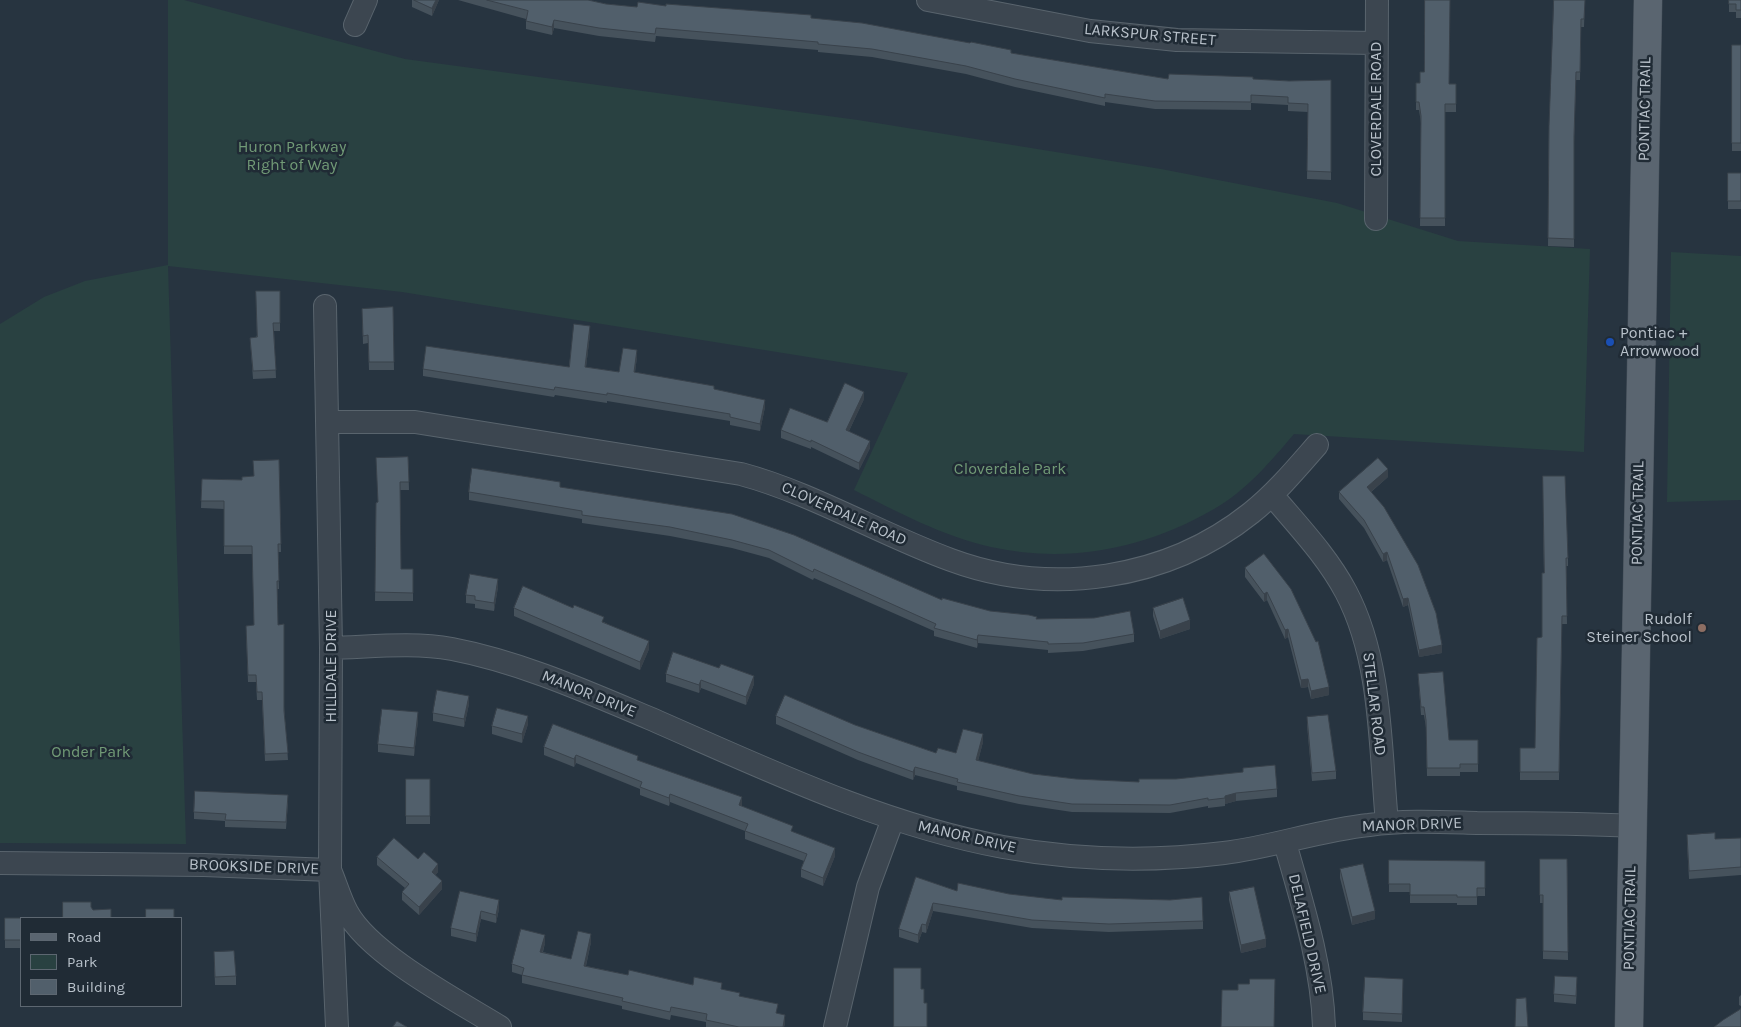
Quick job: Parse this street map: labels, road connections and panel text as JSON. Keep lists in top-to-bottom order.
{
  "streets": {
    "main road": ["PONTIAC TRAIL"],
    "street": [
      "LARKSPUR STREET",
      "CLOVERDALE ROAD",
      "HILLDALE DRIVE",
      "MANOR DRIVE",
      "STELLAR ROAD",
      "BROOKSIDE DRIVE",
      "DELAFIELD DRIVE"
    ]
  },
  "crossings": [
    ["LARKSPUR STREET", "CLOVERDALE ROAD"],
    ["CLOVERDALE ROAD", "HILLDALE DRIVE"],
    ["CLOVERDALE ROAD", "STELLAR ROAD"],
    ["PONTIAC TRAIL", "MANOR DRIVE"],
    ["HILLDALE DRIVE", "MANOR DRIVE"],
    ["HILLDALE DRIVE", "BROOKSIDE DRIVE"],
    ["MANOR DRIVE", "STELLAR ROAD"],
    ["MANOR DRIVE", "DELAFIELD DRIVE"]
  ],
  "parks": ["Huron Parkway Right of Way", "Cloverdale Park", "Onder Park"],
  "places": ["Pontiac + Arrowwood", "Rudolf Steiner School"],
  "legend": ["Road", "Park", "Building"]
}
